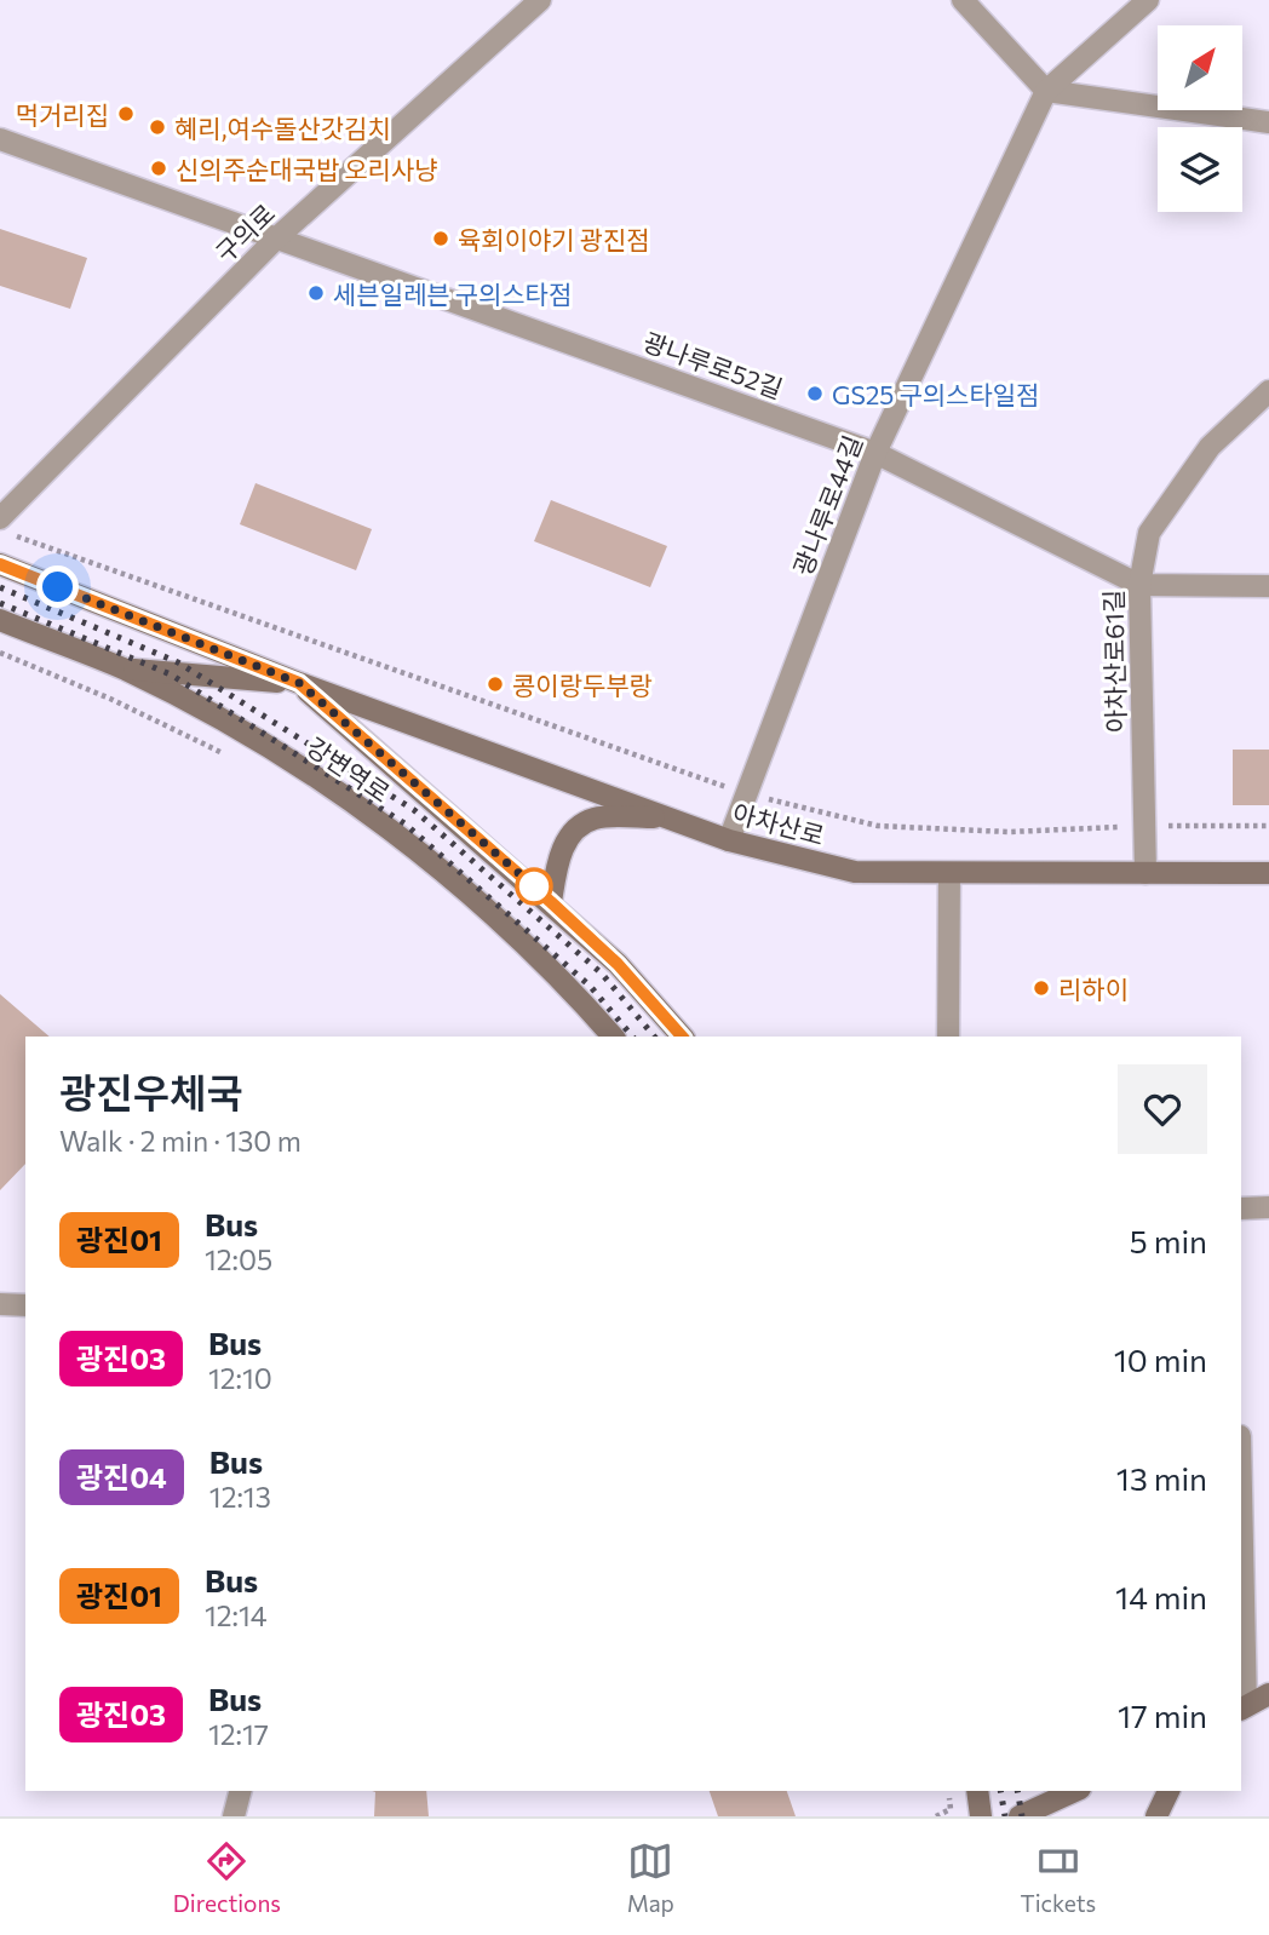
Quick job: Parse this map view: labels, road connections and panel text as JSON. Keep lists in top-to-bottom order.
{
  "streets": {
    "main road": ["강변역로", "아차산로"],
    "street": [
      "구의로",
      "광나루로52길",
      "광나루로44길",
      "아차산로61길"
    ]
  },
  "crossings": [
    ["구의로", "광나루로52길"],
    ["광나루로52길", "광나루로44길"],
    ["광나루로52길", "아차산로61길"],
    ["광나루로44길", "아차산로"],
    ["아차산로61길", "아차산로"],
    ["강변역로", "아차산로"]
  ],
  "places": [
    "먹거리집",
    "혜리,여수돌산갓김치",
    "신의주순대국밥 오리사냥",
    "육회이야기 광진점",
    "세븐일레븐 구의스타점",
    "GS25 구의스타일점",
    "콩이랑두부랑",
    "리하이"
  ],
  "lines": ["bus line 광진01"],
  "north": "top right",
  "page": {
    "heading": ["광진우체국", "Walk · 2 min · 130 m"],
    "list": [
      {
        "mark": "광진01",
        "name": "Bus",
        "note": "12:05",
        "value": "5 min"
      },
      {
        "mark": "광진03",
        "name": "Bus",
        "note": "12:10",
        "value": "10 min"
      },
      {
        "mark": "광진04",
        "name": "Bus",
        "note": "12:13",
        "value": "13 min"
      },
      {
        "mark": "광진01",
        "name": "Bus",
        "note": "12:14",
        "value": "14 min"
      },
      {
        "mark": "광진03",
        "name": "Bus",
        "note": "12:17",
        "value": "17 min"
      }
    ],
    "tabs": ["Directions", "Map", "Tickets"]
  }
}
